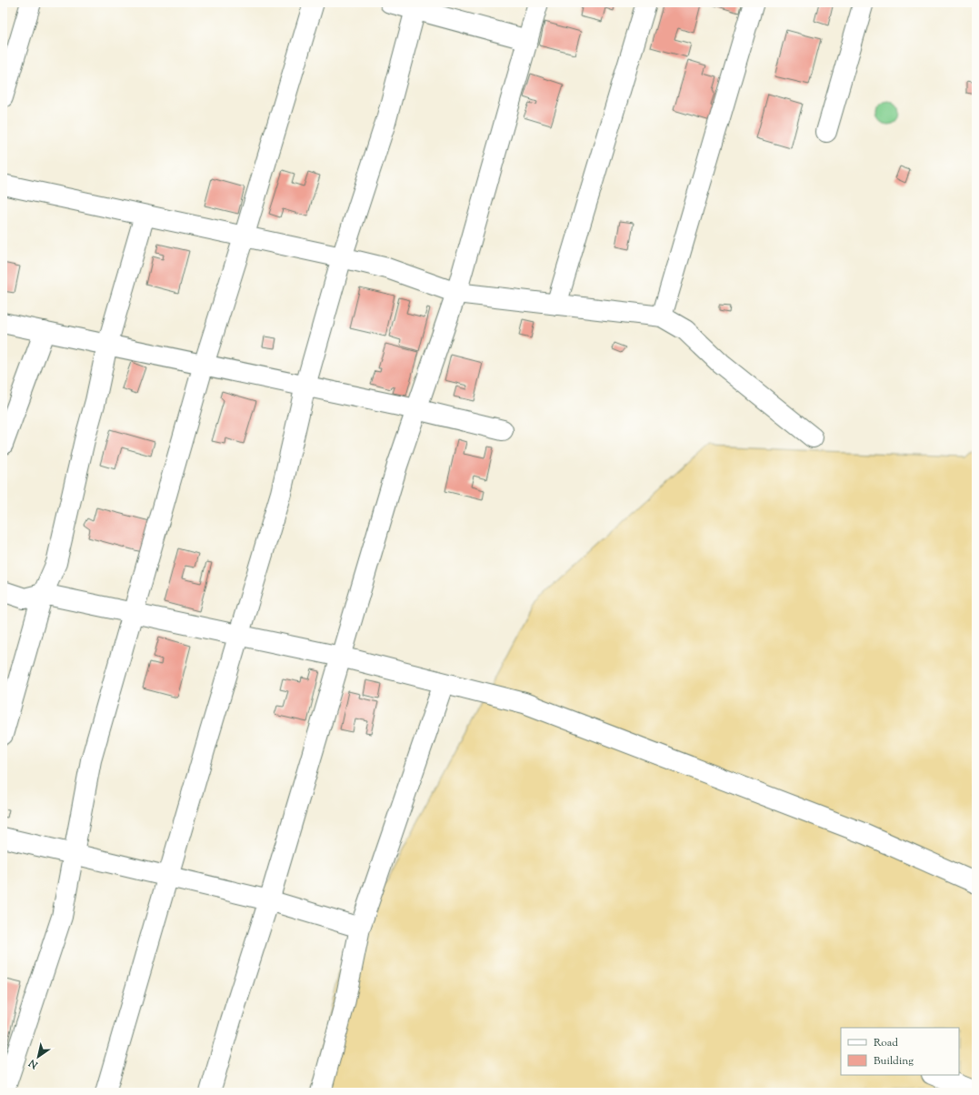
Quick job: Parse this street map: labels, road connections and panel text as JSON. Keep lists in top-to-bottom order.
{
  "legend": ["Road", "Building"],
  "north": "bottom left"
}
